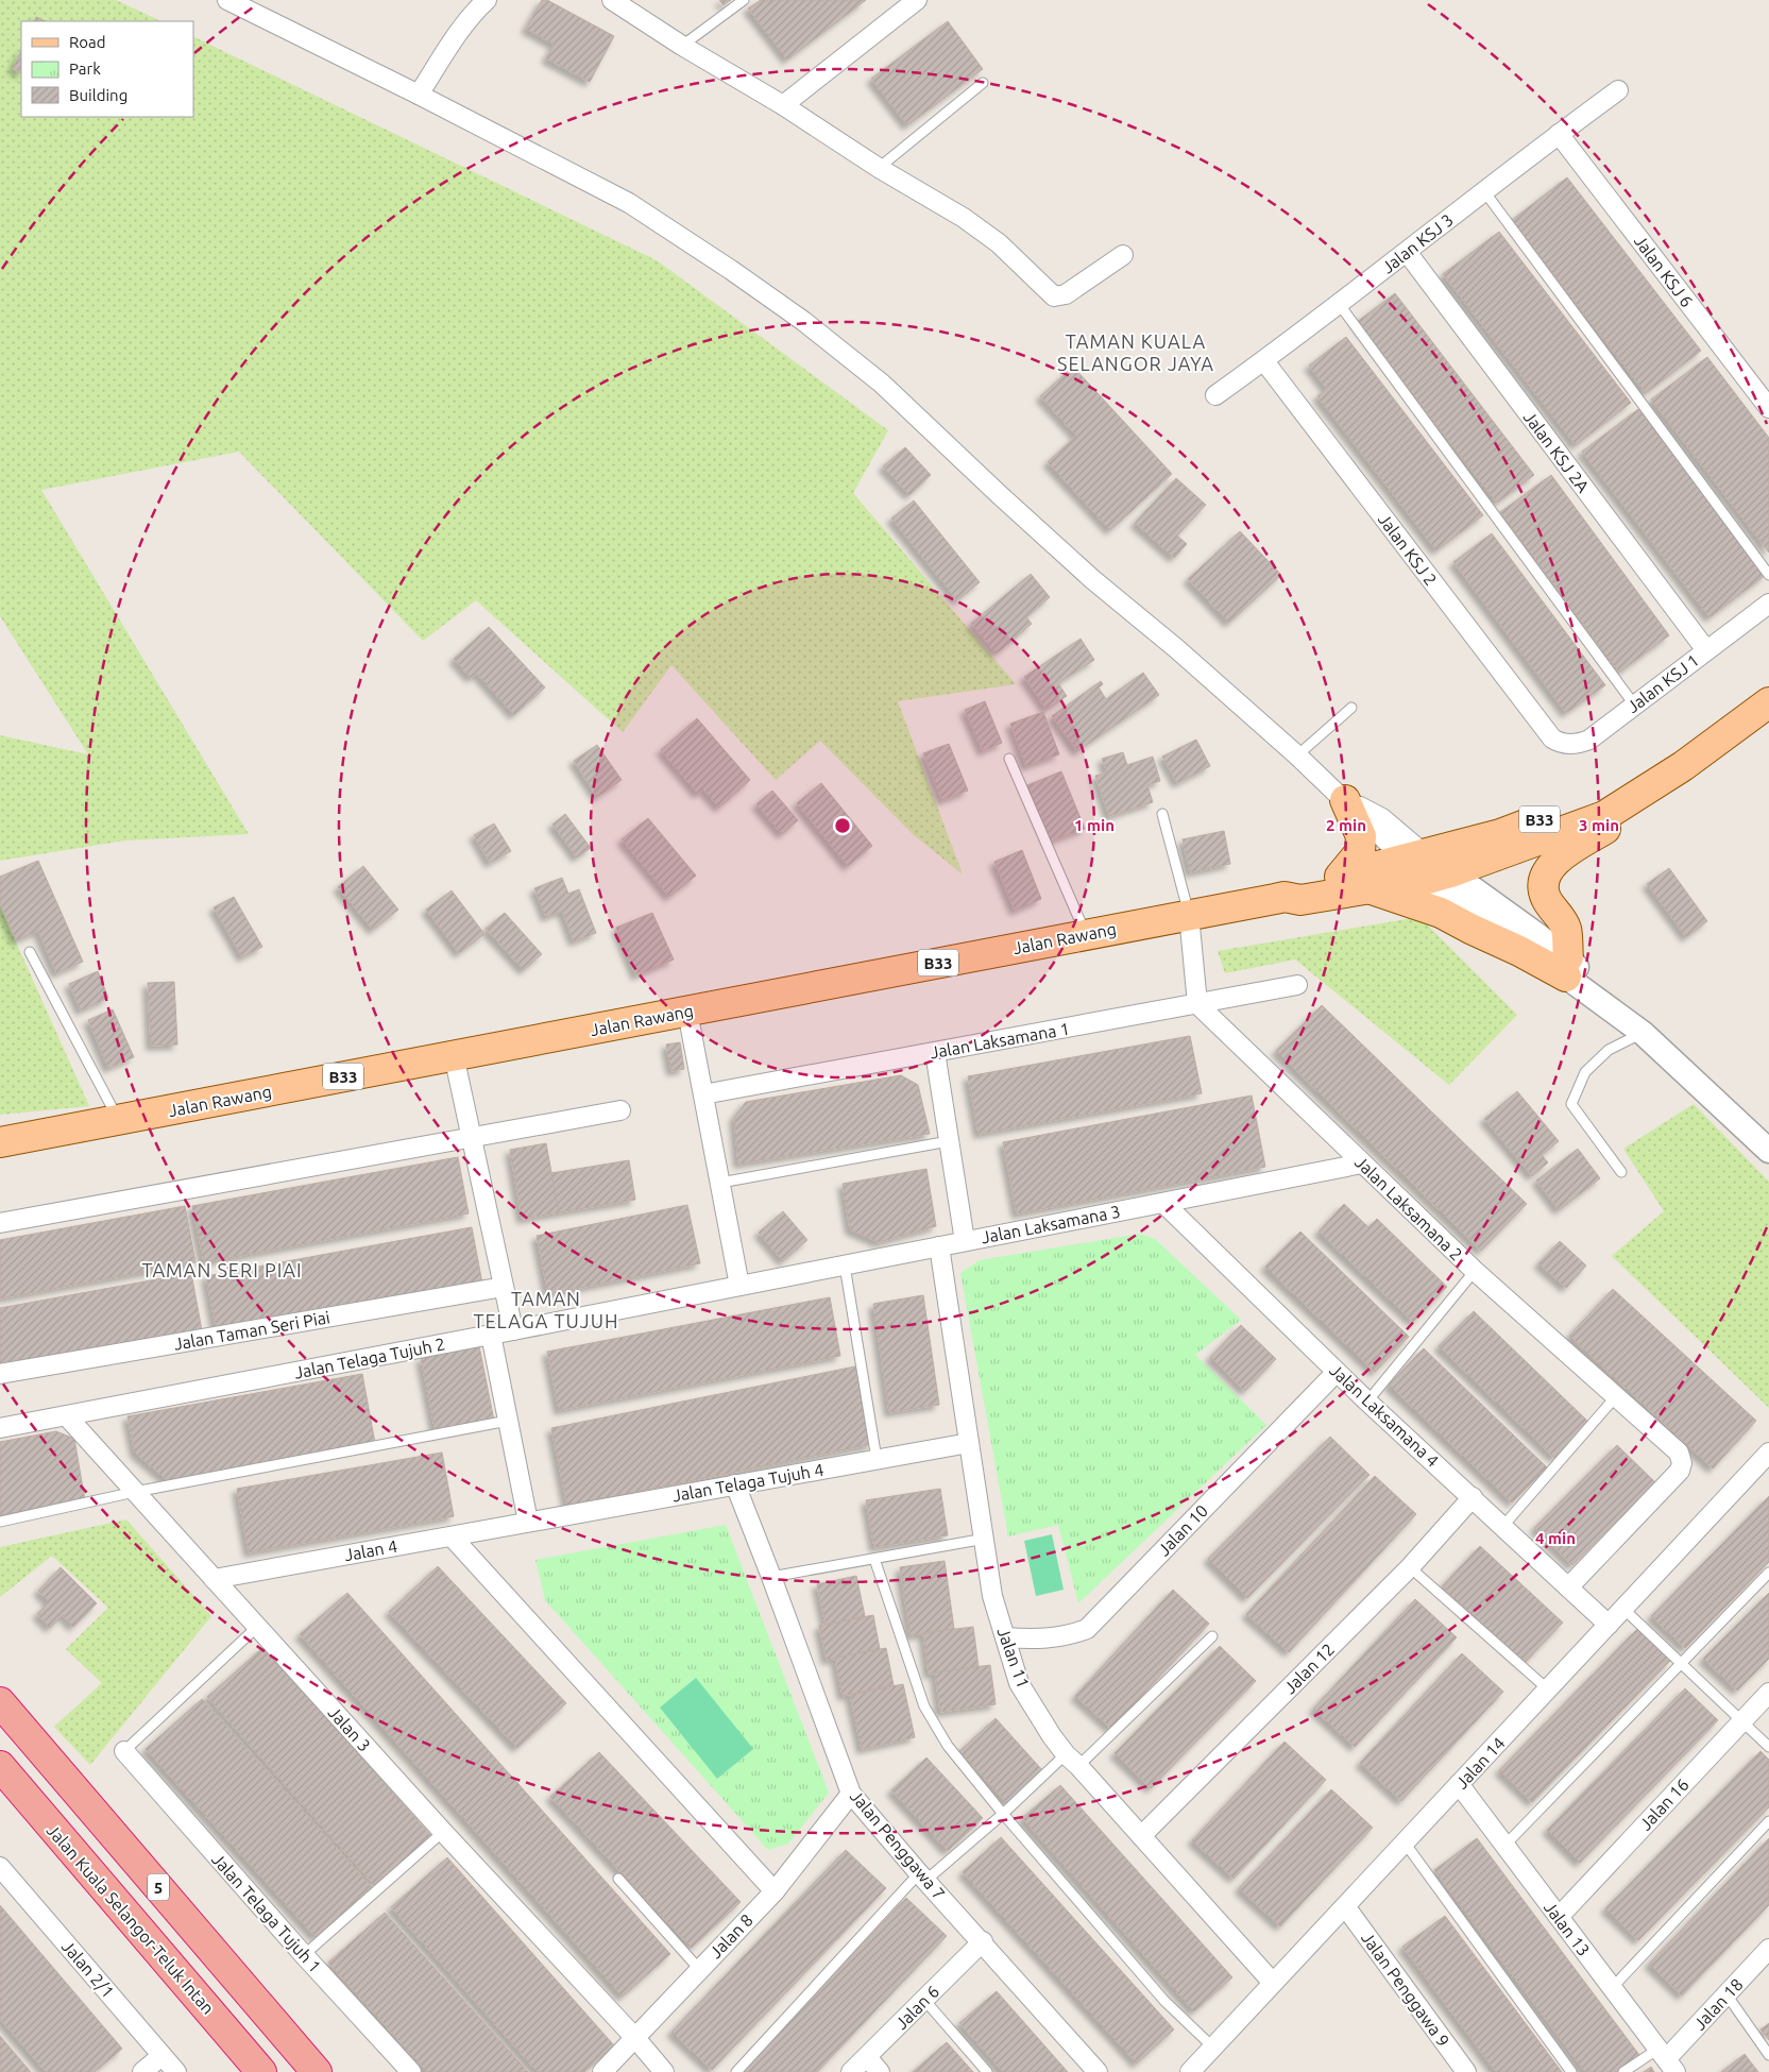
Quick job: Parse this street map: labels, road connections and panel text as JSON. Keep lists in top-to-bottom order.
{
  "streets": {
    "highway": ["5", "Jalan Kuala Selangor-Teluk Intan"],
    "main road": ["B33", "Jalan Rawang"],
    "street": [
      "Jalan KSJ 3",
      "Jalan KSJ 6",
      "Jalan KSJ 2A",
      "Jalan KSJ 2",
      "Jalan KSJ 1",
      "Jalan Laksamana 1",
      "Jalan Laksamana 2",
      "Jalan Laksamana 3",
      "Jalan Taman Seri Piai",
      "Jalan Telaga Tujuh 2",
      "Jalan Laksamana 4",
      "Jalan Telaga Tujuh 4",
      "Jalan 10",
      "Jalan 4",
      "Jalan 11",
      "Jalan 12",
      "Jalan 3",
      "Jalan 14",
      "Jalan 16",
      "Jalan Penggawa 7",
      "Jalan Telaga Tujuh 1",
      "Jalan 13",
      "Jalan 8",
      "Jalan 2/1",
      "Jalan Penggawa 9",
      "Jalan 18",
      "Jalan 6"
    ]
  },
  "crossings": [
    ["Jalan KSJ 3", "Jalan KSJ 6"],
    ["Jalan KSJ 3", "Jalan KSJ 2A"],
    ["Jalan KSJ 3", "Jalan KSJ 2"],
    ["Jalan KSJ 2A", "Jalan KSJ 1"],
    ["Jalan KSJ 2", "Jalan KSJ 1"],
    ["Jalan Laksamana 1", "Jalan Laksamana 2"],
    ["Jalan Laksamana 2", "Jalan Laksamana 3"],
    ["Jalan Laksamana 2", "Jalan Laksamana 4"],
    ["Jalan Laksamana 3", "Jalan Telaga Tujuh 2"],
    ["Jalan Laksamana 3", "Jalan Laksamana 4"],
    ["Jalan Laksamana 3", "Jalan 11"],
    ["Jalan Telaga Tujuh 2", "Jalan 3"],
    ["Jalan Laksamana 4", "Jalan 10"],
    ["Jalan Laksamana 4", "Jalan 12"],
    ["Jalan Laksamana 4", "Jalan 14"],
    ["Jalan Telaga Tujuh 4", "Jalan 4"],
    ["Jalan Telaga Tujuh 4", "Jalan 11"],
    ["Jalan Telaga Tujuh 4", "Jalan Penggawa 7"],
    ["Jalan 10", "Jalan 11"],
    ["Jalan 4", "Jalan 3"],
    ["Jalan 11", "Jalan 12"],
    ["Jalan 11", "Jalan 14"],
    ["Jalan 3", "Jalan 8"],
    ["Jalan 14", "Jalan 13"],
    ["Jalan 14", "Jalan Penggawa 9"],
    ["Jalan 16", "Jalan 13"],
    ["Jalan Penggawa 7", "Jalan 8"],
    ["Jalan Penggawa 7", "Jalan 6"],
    ["Jalan 13", "Jalan 18"]
  ],
  "districts": ["TAMAN KUALA SELANGOR JAYA", "TAMAN SERI PIAI", "TAMAN TELAGA TUJUH"],
  "legend": ["Road", "Park", "Building"],
  "rings": [
    "1 min",
    "2 min",
    "3 min",
    "4 min"
  ]
}
